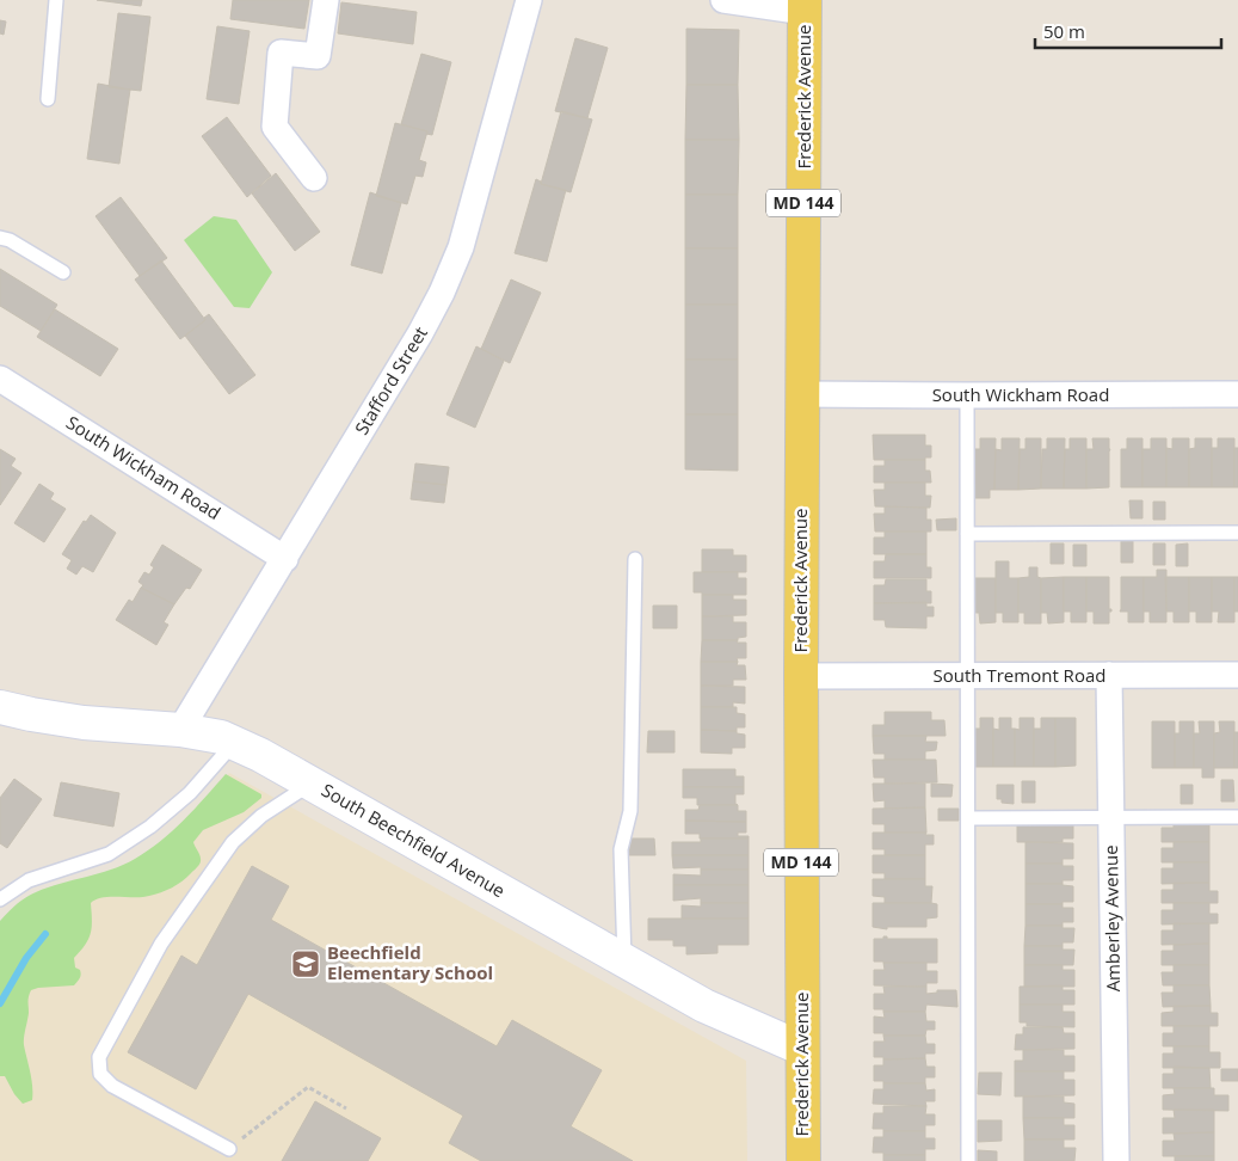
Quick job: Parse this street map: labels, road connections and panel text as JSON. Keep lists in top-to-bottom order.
{
  "streets": {
    "main road": ["Frederick Avenue", "MD 144"],
    "street": [
      "Stafford Street",
      "South Wickham Road",
      "South Tremont Road",
      "South Beechfield Avenue",
      "Amberley Avenue"
    ]
  },
  "crossings": [
    ["Frederick Avenue", "South Wickham Road"],
    ["Frederick Avenue", "South Tremont Road"],
    ["Frederick Avenue", "South Beechfield Avenue"],
    ["Stafford Street", "South Wickham Road"],
    ["Stafford Street", "South Beechfield Avenue"],
    ["South Tremont Road", "Amberley Avenue"]
  ],
  "places": {
    "school or university": ["Beechfield Elementary School"]
  },
  "scale_bar": "50 m"
}
